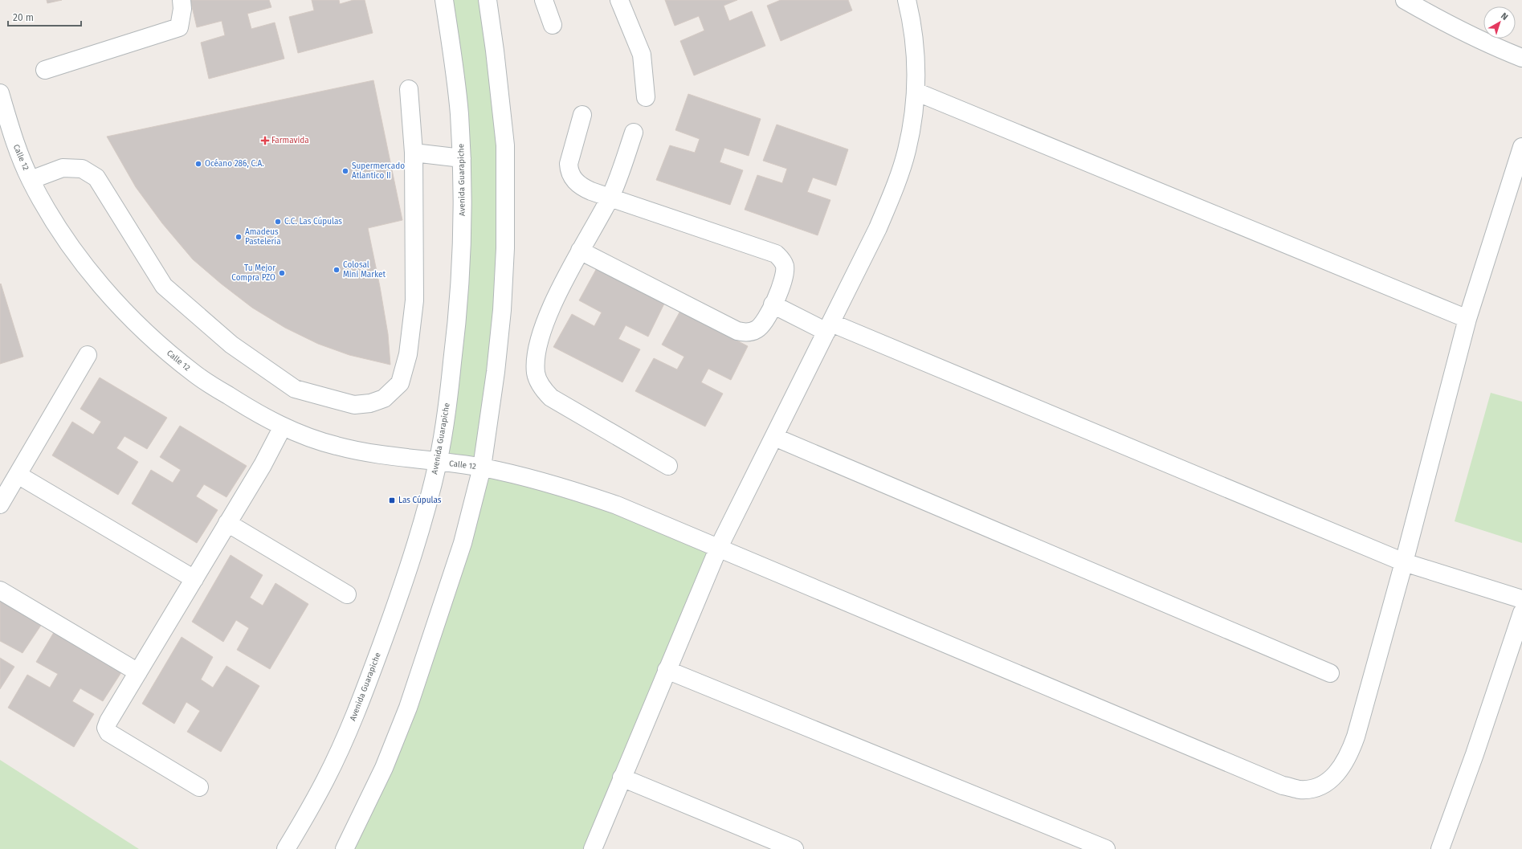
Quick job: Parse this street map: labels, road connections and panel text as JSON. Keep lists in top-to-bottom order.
{
  "streets": {
    "street": ["Calle 12", "Avenida Guarapiche"]
  },
  "crossings": [
    ["Calle 12", "Avenida Guarapiche"]
  ],
  "places": {
    "health": ["Farmavida"],
    "other": [
      "Océano 286, C.A.",
      "Supermercado Atlantico II",
      "C.C. Las Cúpulas",
      "Amadeus Pastelería",
      "Colosal Mini Market",
      "Tu Mejor Compra PZO"
    ],
    "transit": ["Las Cúpulas"]
  },
  "scale_bar": "20 m",
  "north": "top right"
}
